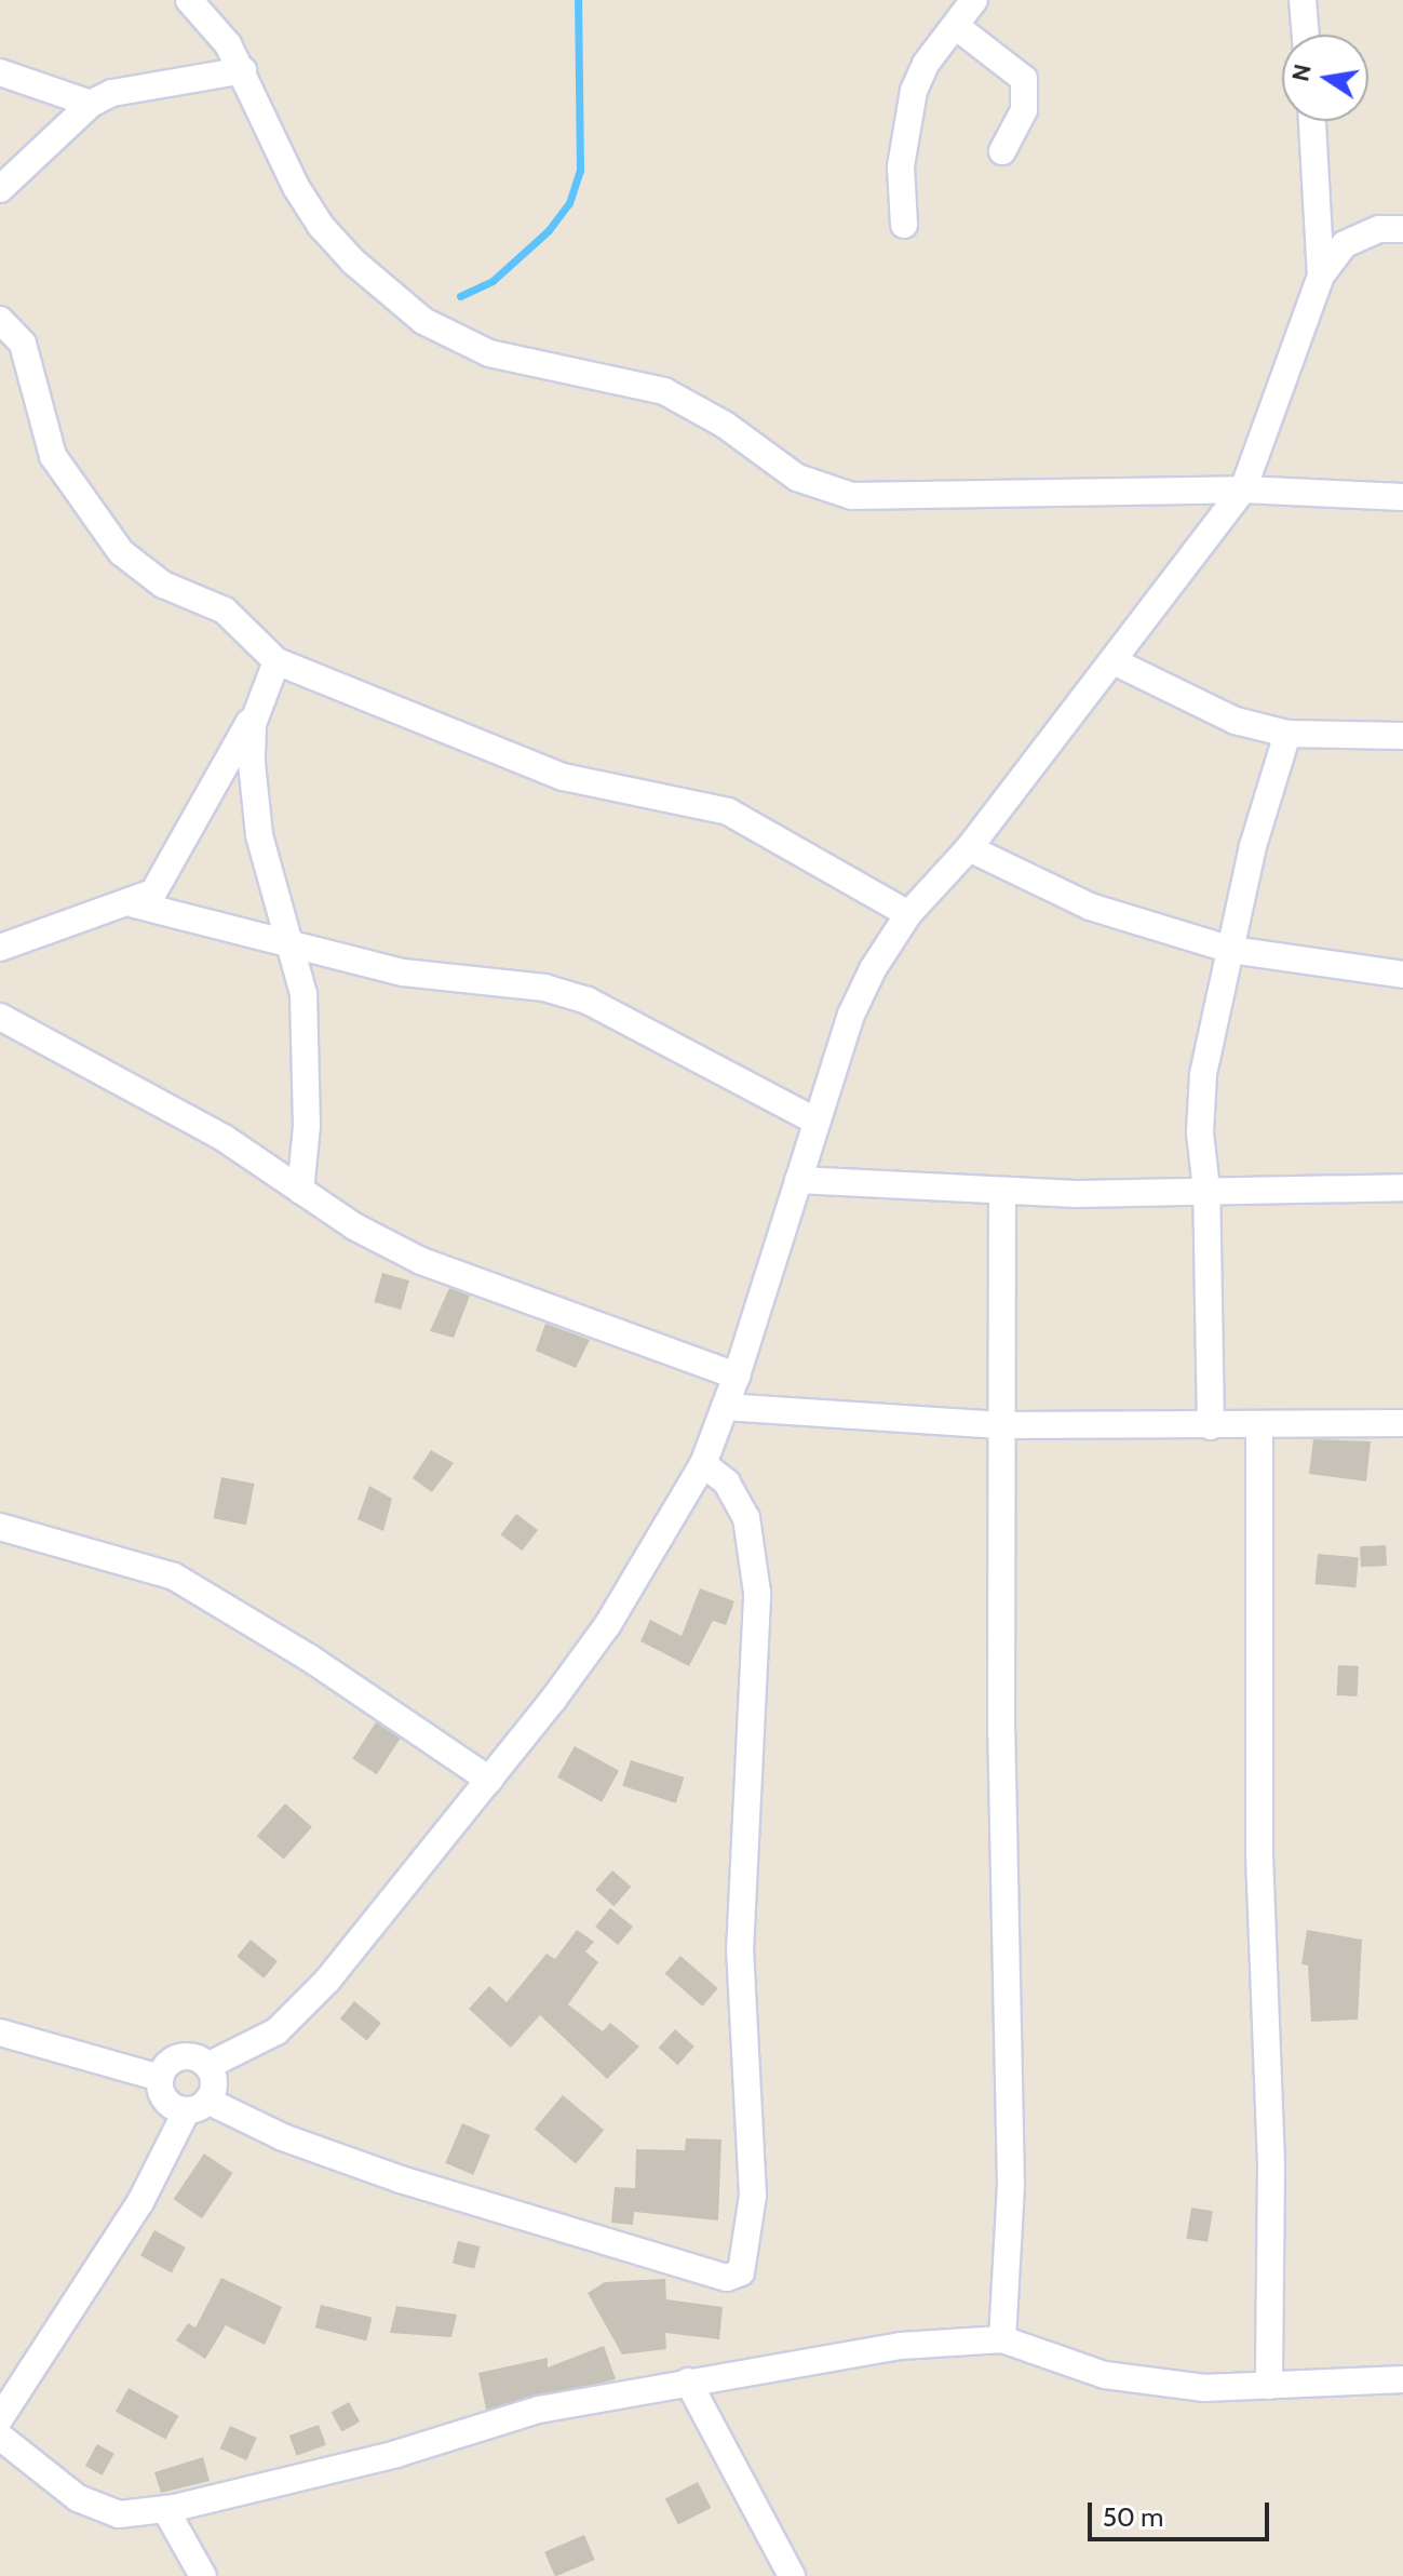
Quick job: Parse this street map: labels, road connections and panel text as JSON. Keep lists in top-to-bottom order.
{
  "scale_bar": "50 m",
  "north": "left"
}
